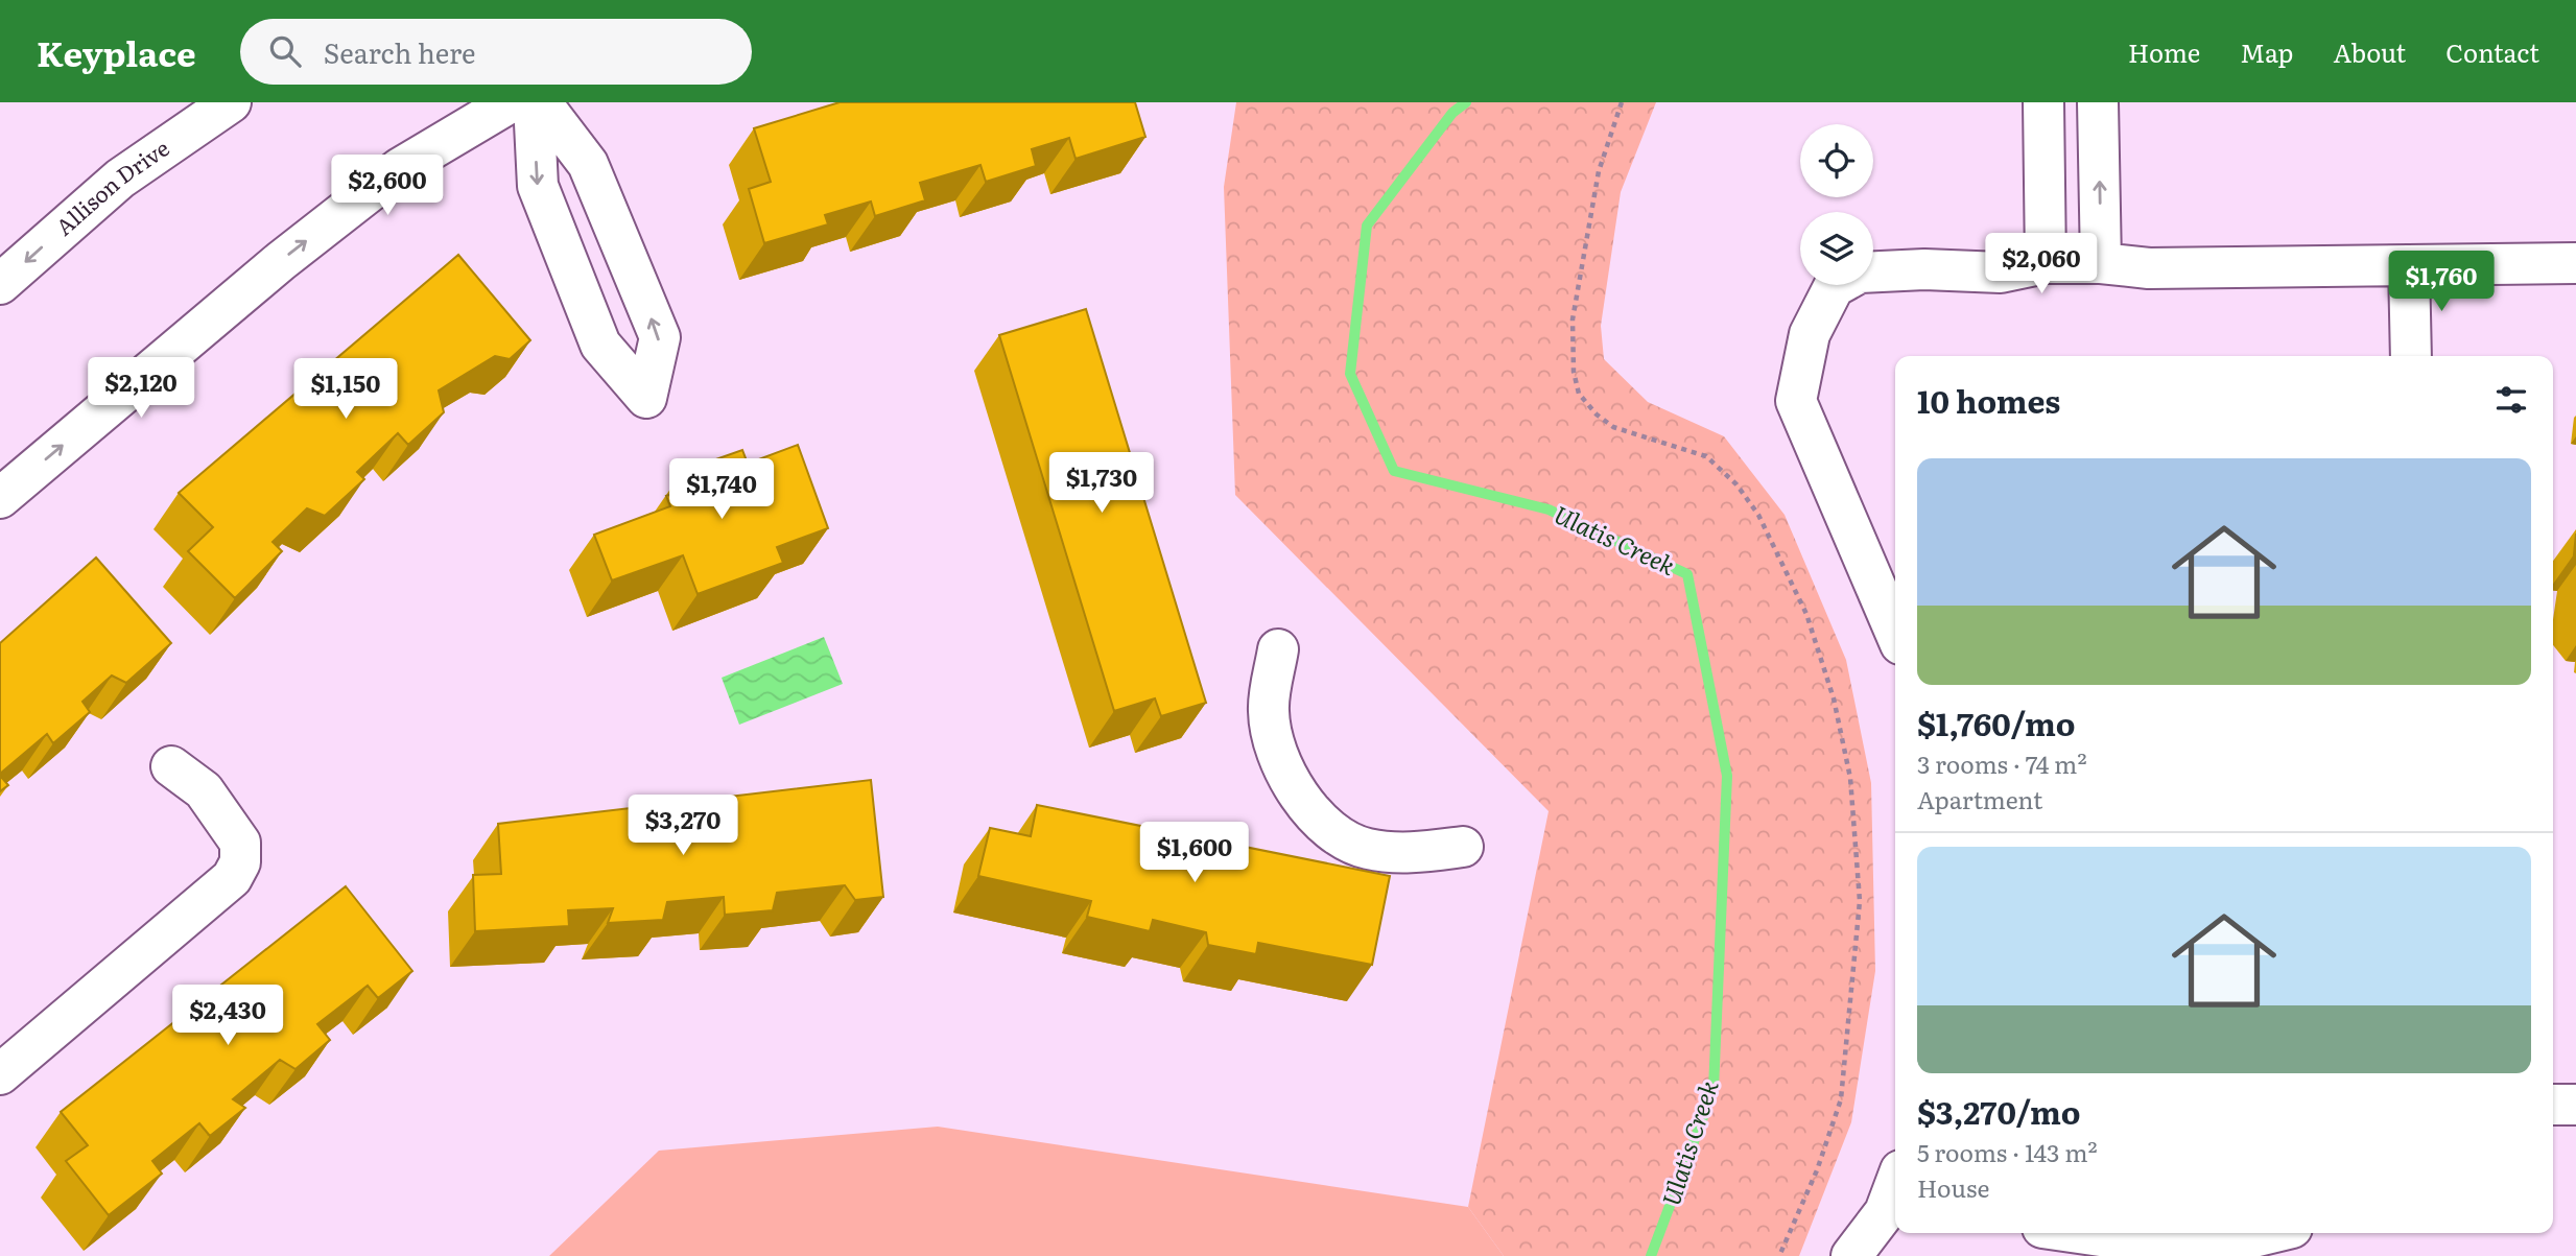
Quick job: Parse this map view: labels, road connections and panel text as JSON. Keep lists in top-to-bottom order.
{
  "streets": {
    "street": ["Allison Drive"]
  },
  "water": ["Ulatis Creek"],
  "page": {
    "header": "Keyplace",
    "search": "Search here",
    "nav": [
      "Home",
      "Map",
      "About",
      "Contact"
    ],
    "price": [
      "$2,600",
      "$2,060",
      "$1,760",
      "$2,120",
      "$1,150",
      "$1,730",
      "$1,740",
      "$3,270",
      "$1,600",
      "$2,430"
    ],
    "heading": "10 homes",
    "list": [
      {
        "name": "$1,760/mo",
        "note": "3 rooms · 74 m² · Apartment"
      },
      {
        "name": "$3,270/mo",
        "note": "5 rooms · 143 m² · House"
      }
    ]
  }
}
